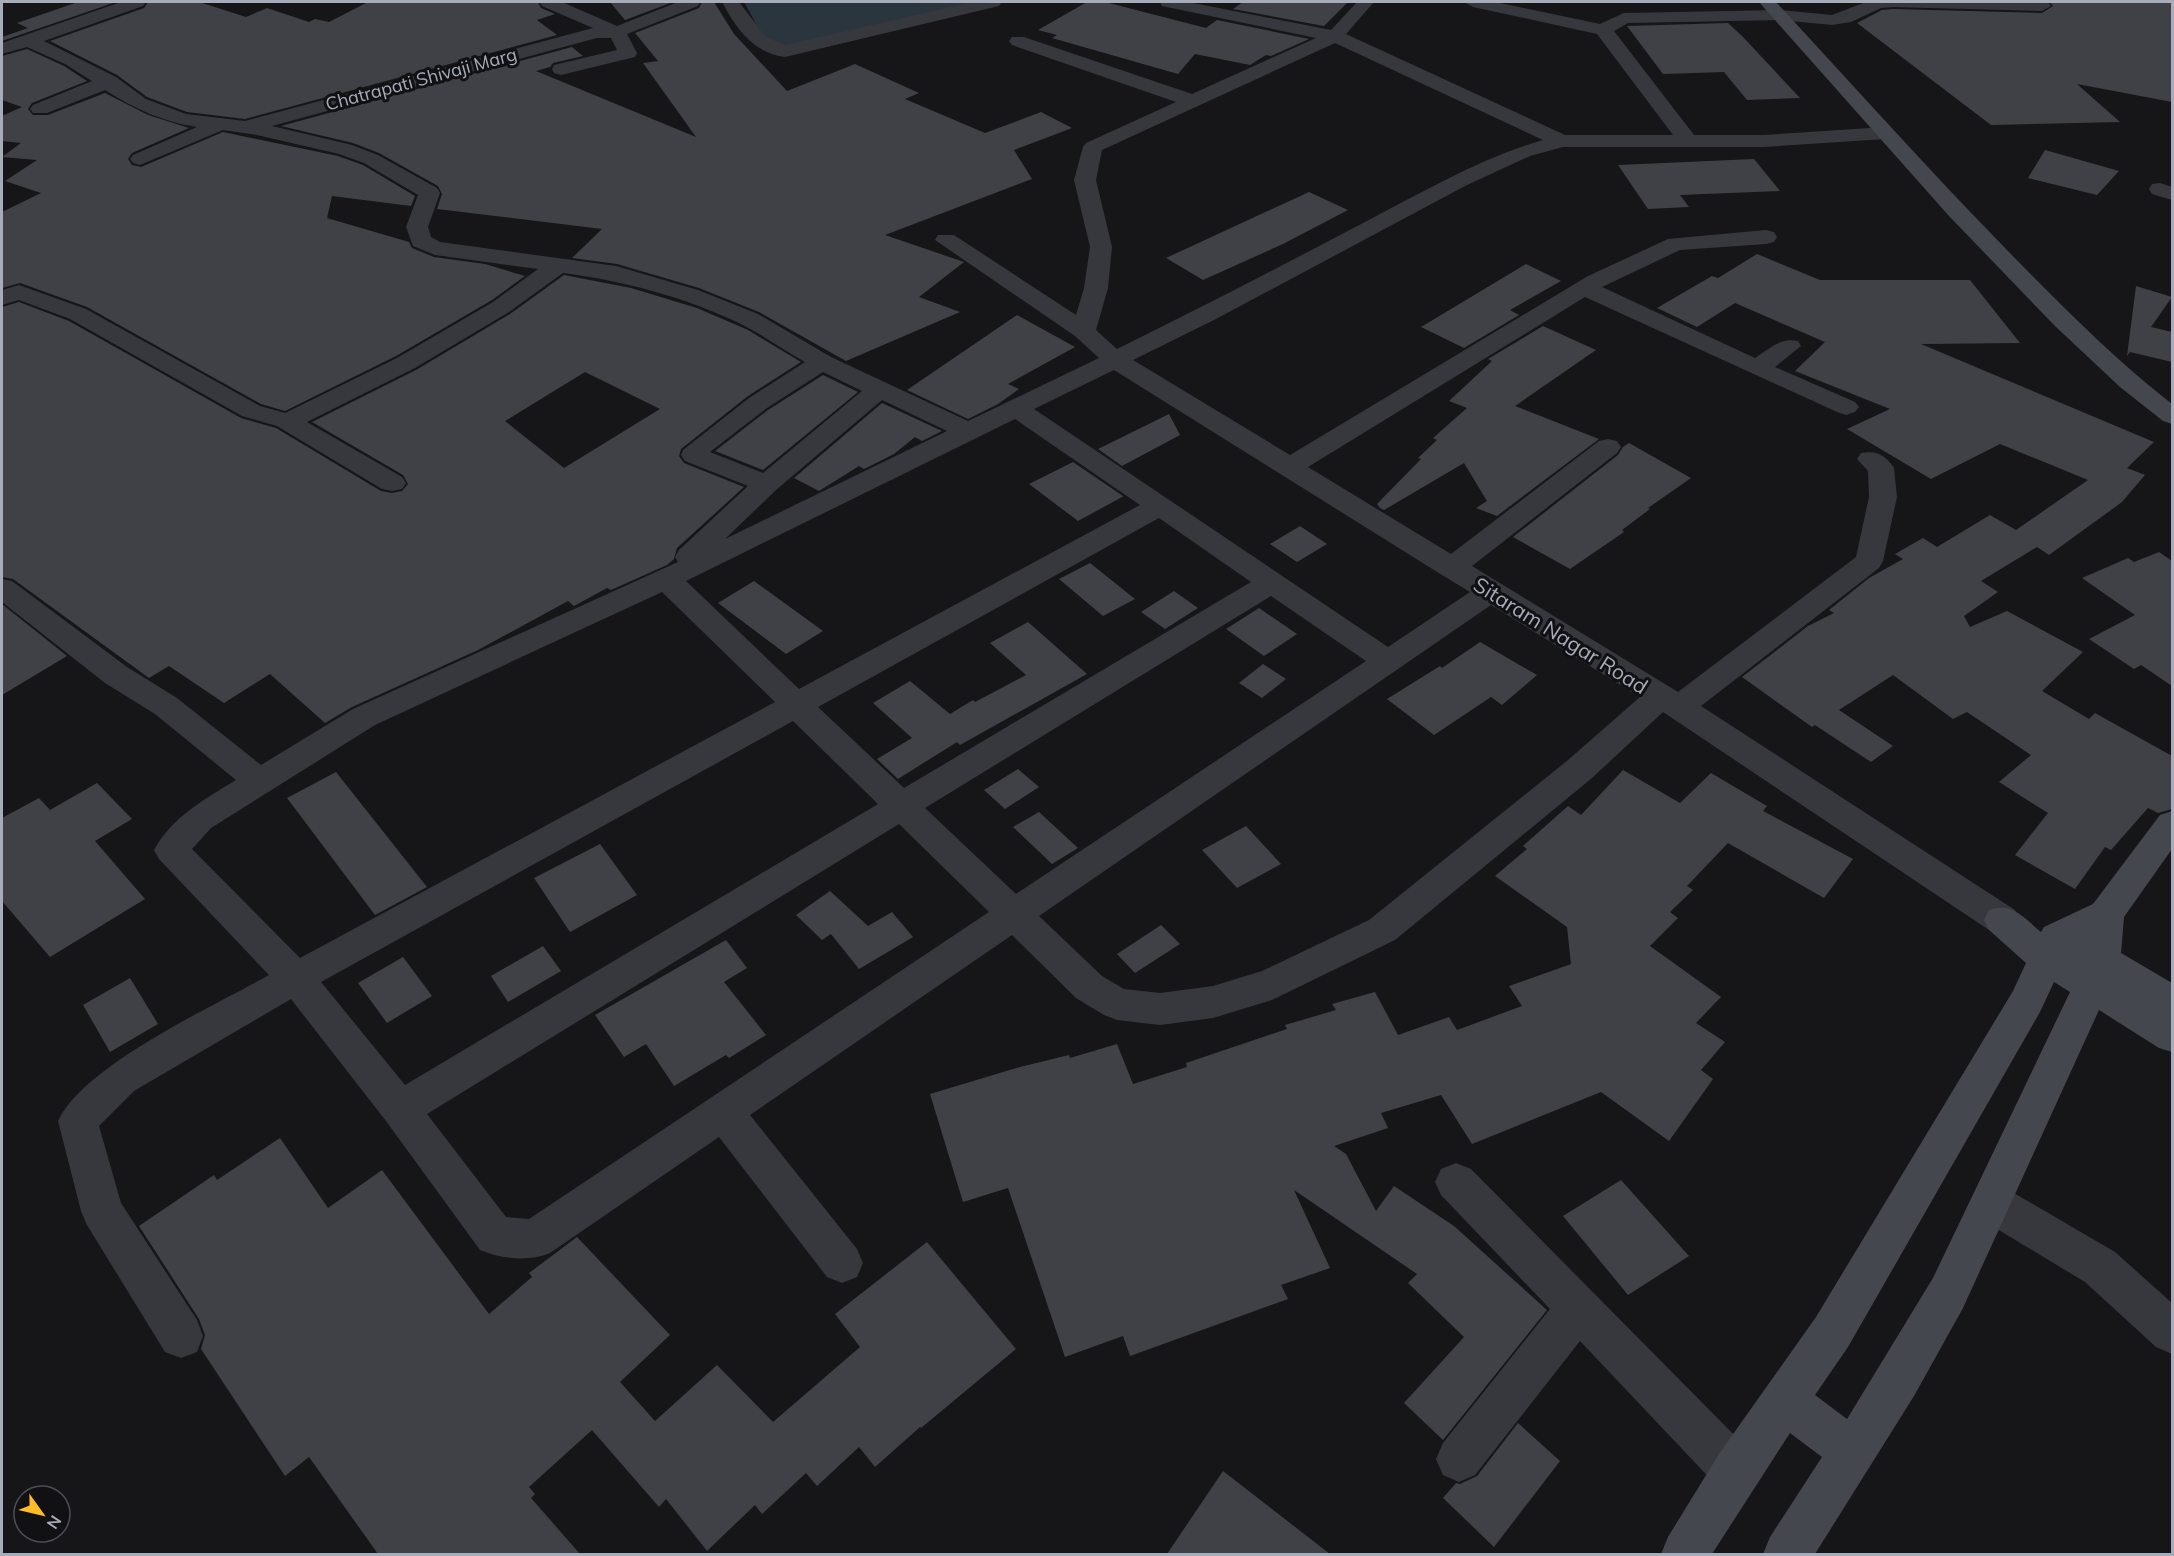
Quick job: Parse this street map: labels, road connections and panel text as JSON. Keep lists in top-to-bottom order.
{
  "streets": {
    "street": ["Chatrapati Shivaji Marg", "Sitaram Nagar Road"]
  },
  "north": "bottom right"
}
